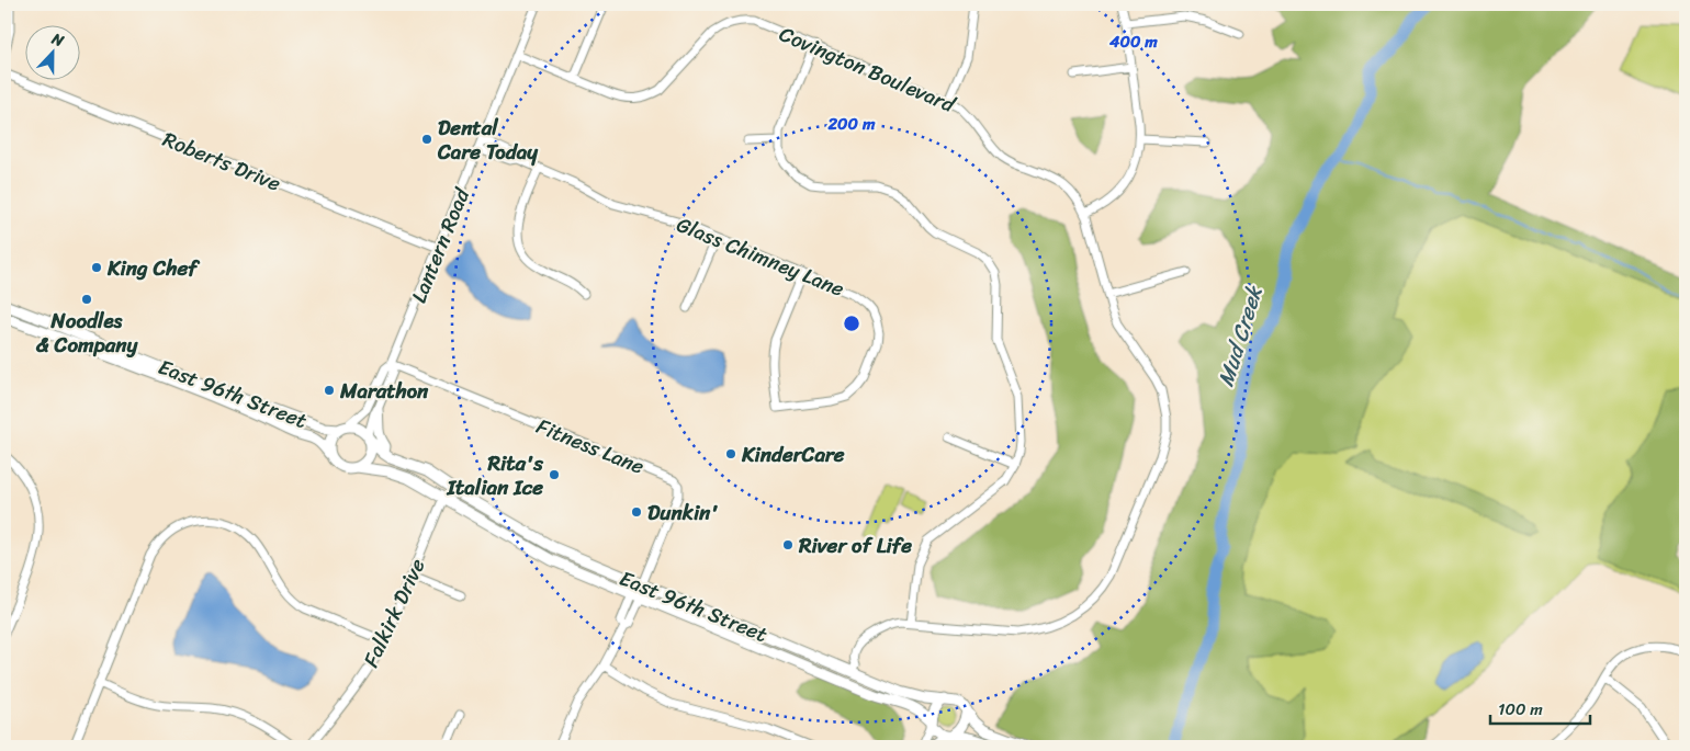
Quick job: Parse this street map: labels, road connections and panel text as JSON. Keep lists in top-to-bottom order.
{
  "streets": {
    "main road": ["East 96th Street"],
    "street": [
      "Covington Boulevard",
      "Roberts Drive",
      "Lantern Road",
      "Glass Chimney Lane",
      "Fitness Lane",
      "Falkirk Drive"
    ]
  },
  "crossings": [
    ["Covington Boulevard", "Lantern Road"],
    ["Covington Boulevard", "East 96th Street"],
    ["Roberts Drive", "Lantern Road"],
    ["Lantern Road", "Glass Chimney Lane"],
    ["Lantern Road", "East 96th Street"],
    ["Lantern Road", "Fitness Lane"],
    ["East 96th Street", "Fitness Lane"],
    ["East 96th Street", "Falkirk Drive"]
  ],
  "water": ["Mud Creek"],
  "places": [
    "Dental Care Today",
    "King Chef",
    "Noodles & Company",
    "Marathon",
    "KinderCare",
    "Rita's Italian Ice",
    "Dunkin'",
    "River of Life"
  ],
  "scale_bar": "100 m",
  "north": "top",
  "rings": ["400 m", "200 m"]
}
